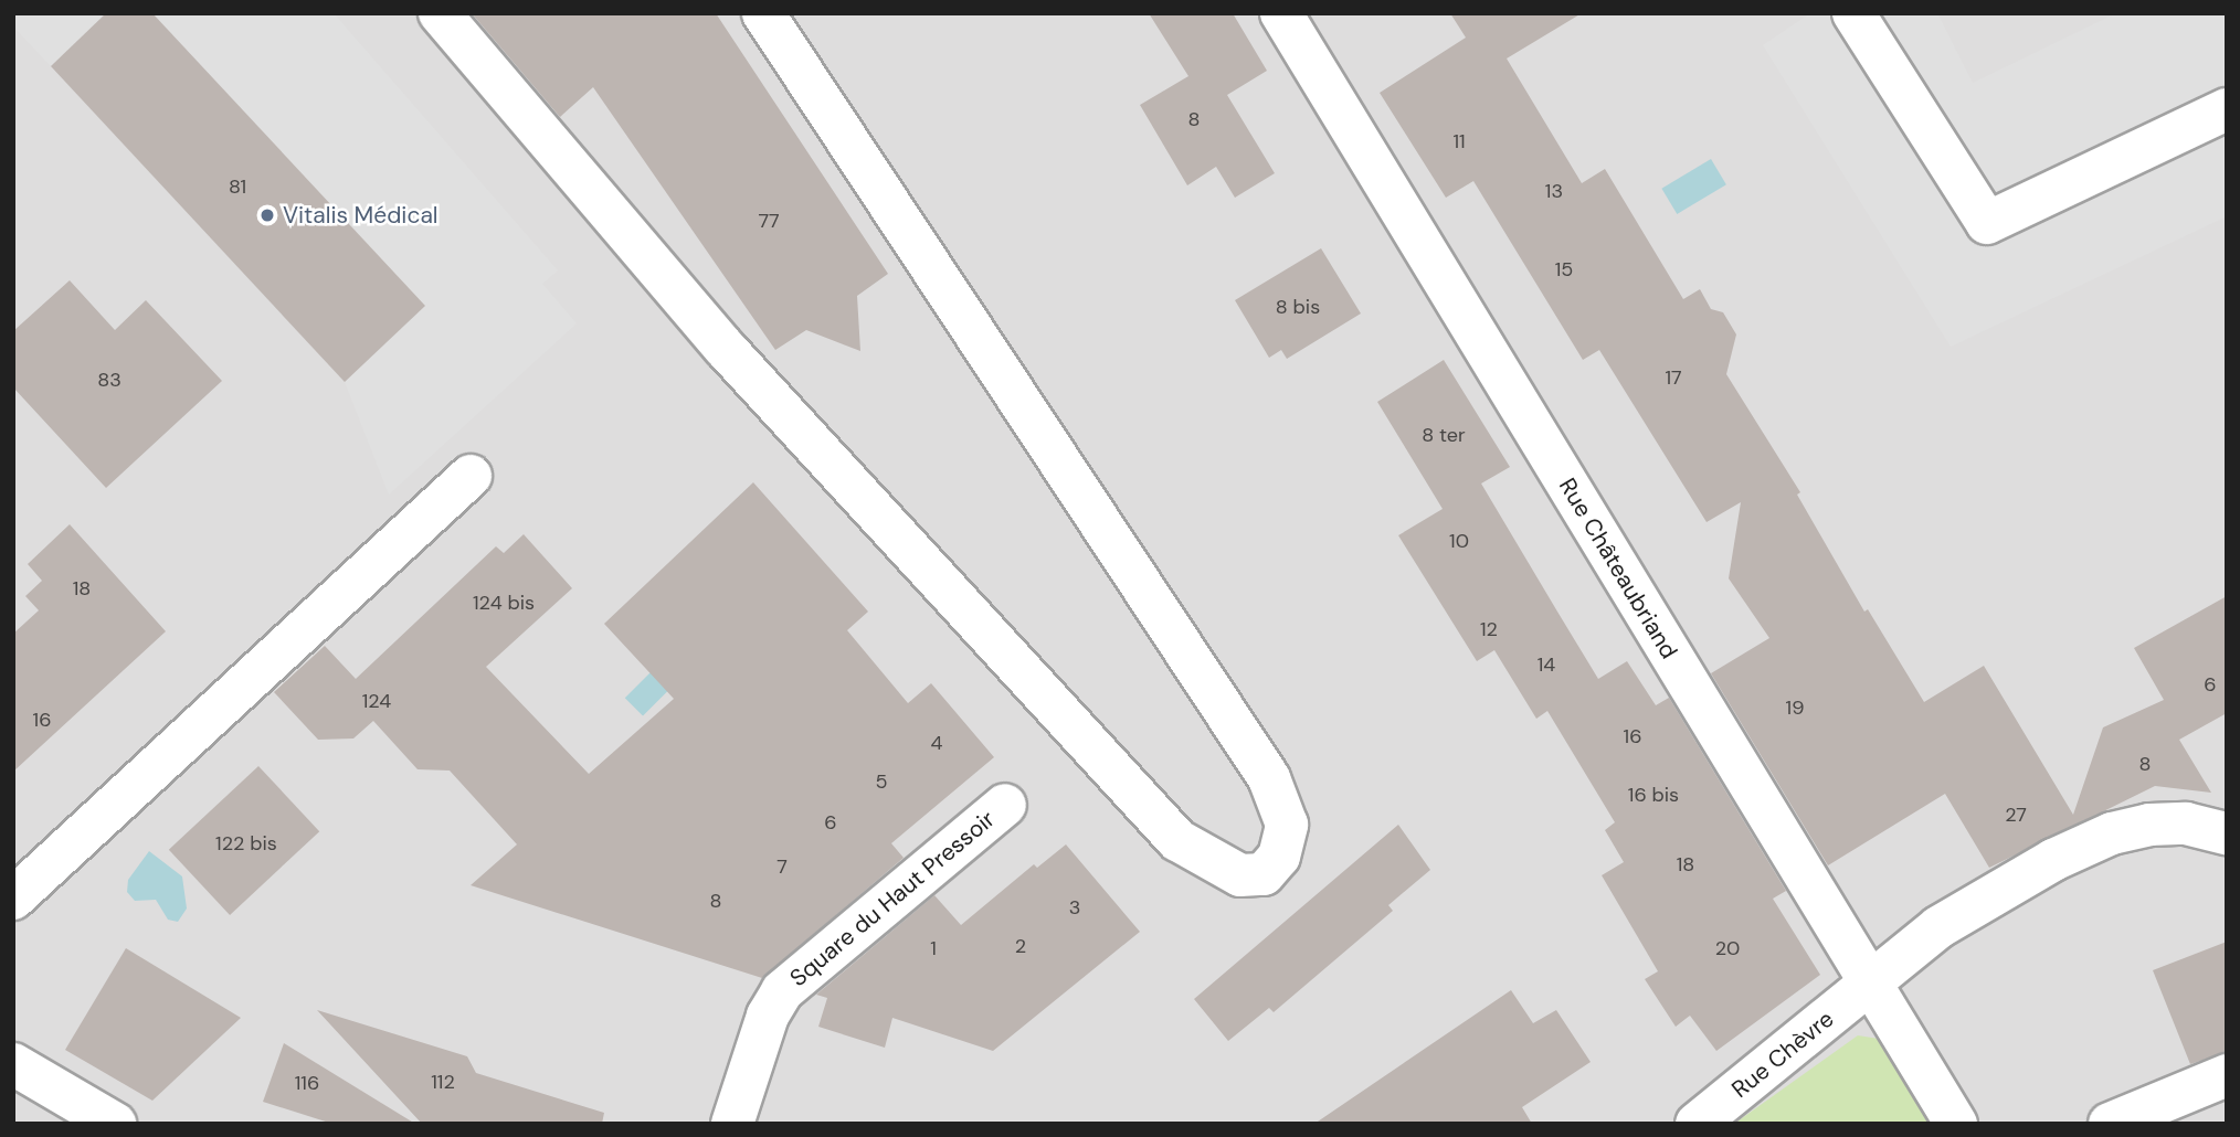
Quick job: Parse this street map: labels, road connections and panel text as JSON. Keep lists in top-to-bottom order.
{
  "streets": {
    "street": ["Rue Châteaubriand", "Square du Haut Pressoir", "Rue Chèvre"]
  },
  "crossings": [
    ["Rue Châteaubriand", "Rue Chèvre"]
  ],
  "places": ["Vitalis Médical"],
  "house_numbers": [
    "8",
    "11",
    "81",
    "13",
    "77",
    "15",
    "8 bis",
    "17",
    "83",
    "8 ter",
    "10",
    "18",
    "124 bis",
    "12",
    "14",
    "6",
    "124",
    "19",
    "16",
    "16",
    "4",
    "8",
    "5",
    "16 bis",
    "27",
    "6",
    "122 bis",
    "18",
    "7",
    "8",
    "3",
    "2",
    "1",
    "20",
    "112",
    "116"
  ]
}
